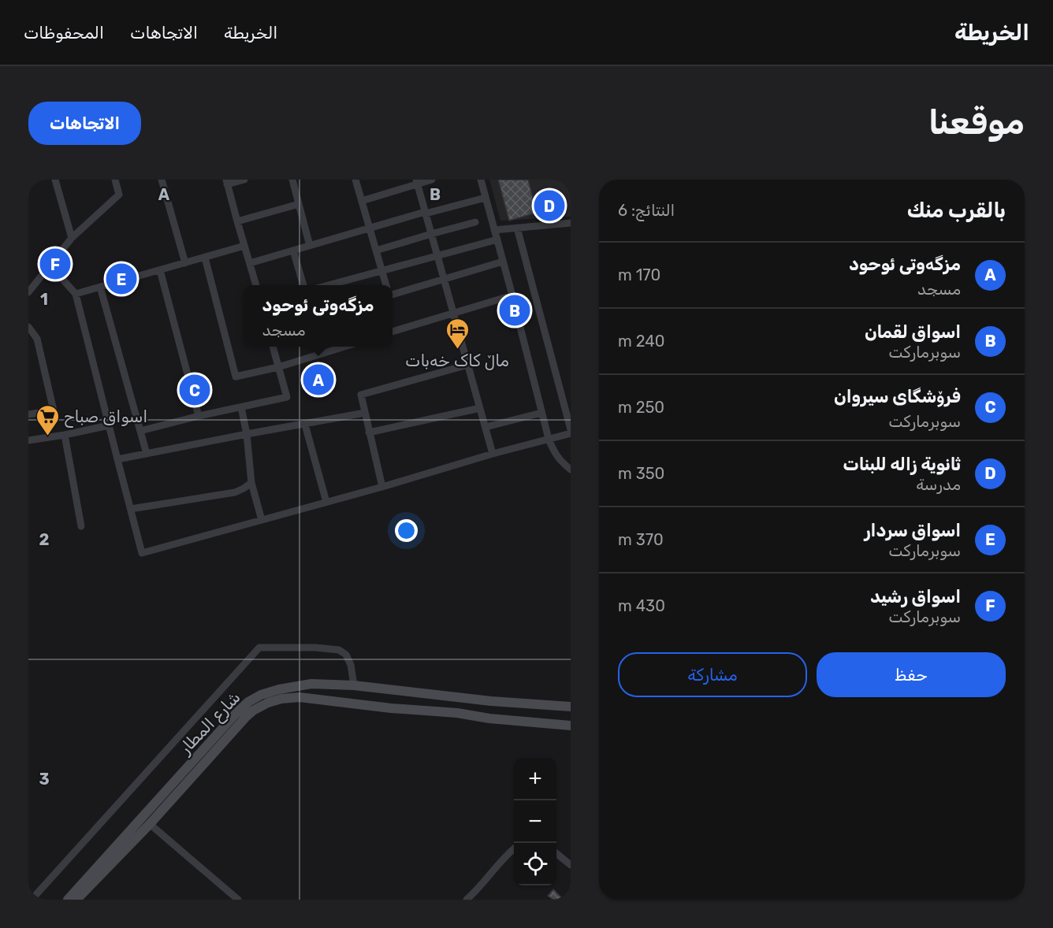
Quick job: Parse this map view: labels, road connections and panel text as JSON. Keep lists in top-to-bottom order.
{
  "streets": {
    "main road": ["شارع المطار"]
  },
  "places": {
    "hotel": ["ماڵ کاک خەبات"],
    "supermarket": ["اسواق صباح"]
  },
  "page": {
    "header": "الخريطة",
    "nav": ["الخريطة", "الاتجاهات", "المحفوظات"],
    "buttons": [
      "الاتجاهات",
      ["حفظ", "مشاركة"]
    ],
    "title": "موقعنا",
    "heading": ["بالقرب منك", "النتائج: 6"],
    "pins": [
      "D",
      "F",
      "E",
      "B",
      "A",
      "C"
    ],
    "list": [
      {
        "mark": "A",
        "name": "مزگەوتی ئوحود",
        "note": "مسجد",
        "value": "170 m"
      },
      {
        "mark": "B",
        "name": "اسواق لقمان",
        "note": "سوبرماركت",
        "value": "240 m"
      },
      {
        "mark": "C",
        "name": "فرۆشگای سیروان",
        "note": "سوبرماركت",
        "value": "250 m"
      },
      {
        "mark": "D",
        "name": "ثانوية زاله للبنات",
        "note": "مدرسة",
        "value": "350 m"
      },
      {
        "mark": "E",
        "name": "اسواق سردار",
        "note": "سوبرماركت",
        "value": "370 m"
      },
      {
        "mark": "F",
        "name": "اسواق رشيد",
        "note": "سوبرماركت",
        "value": "430 m"
      }
    ],
    "popup": ["مزگەوتی ئوحود", "مسجد"],
    "map_buttons": ["+", "−"]
  },
  "grid": {
    "columns": ["A", "B"],
    "rows": ["1", "2", "3"]
  }
}
